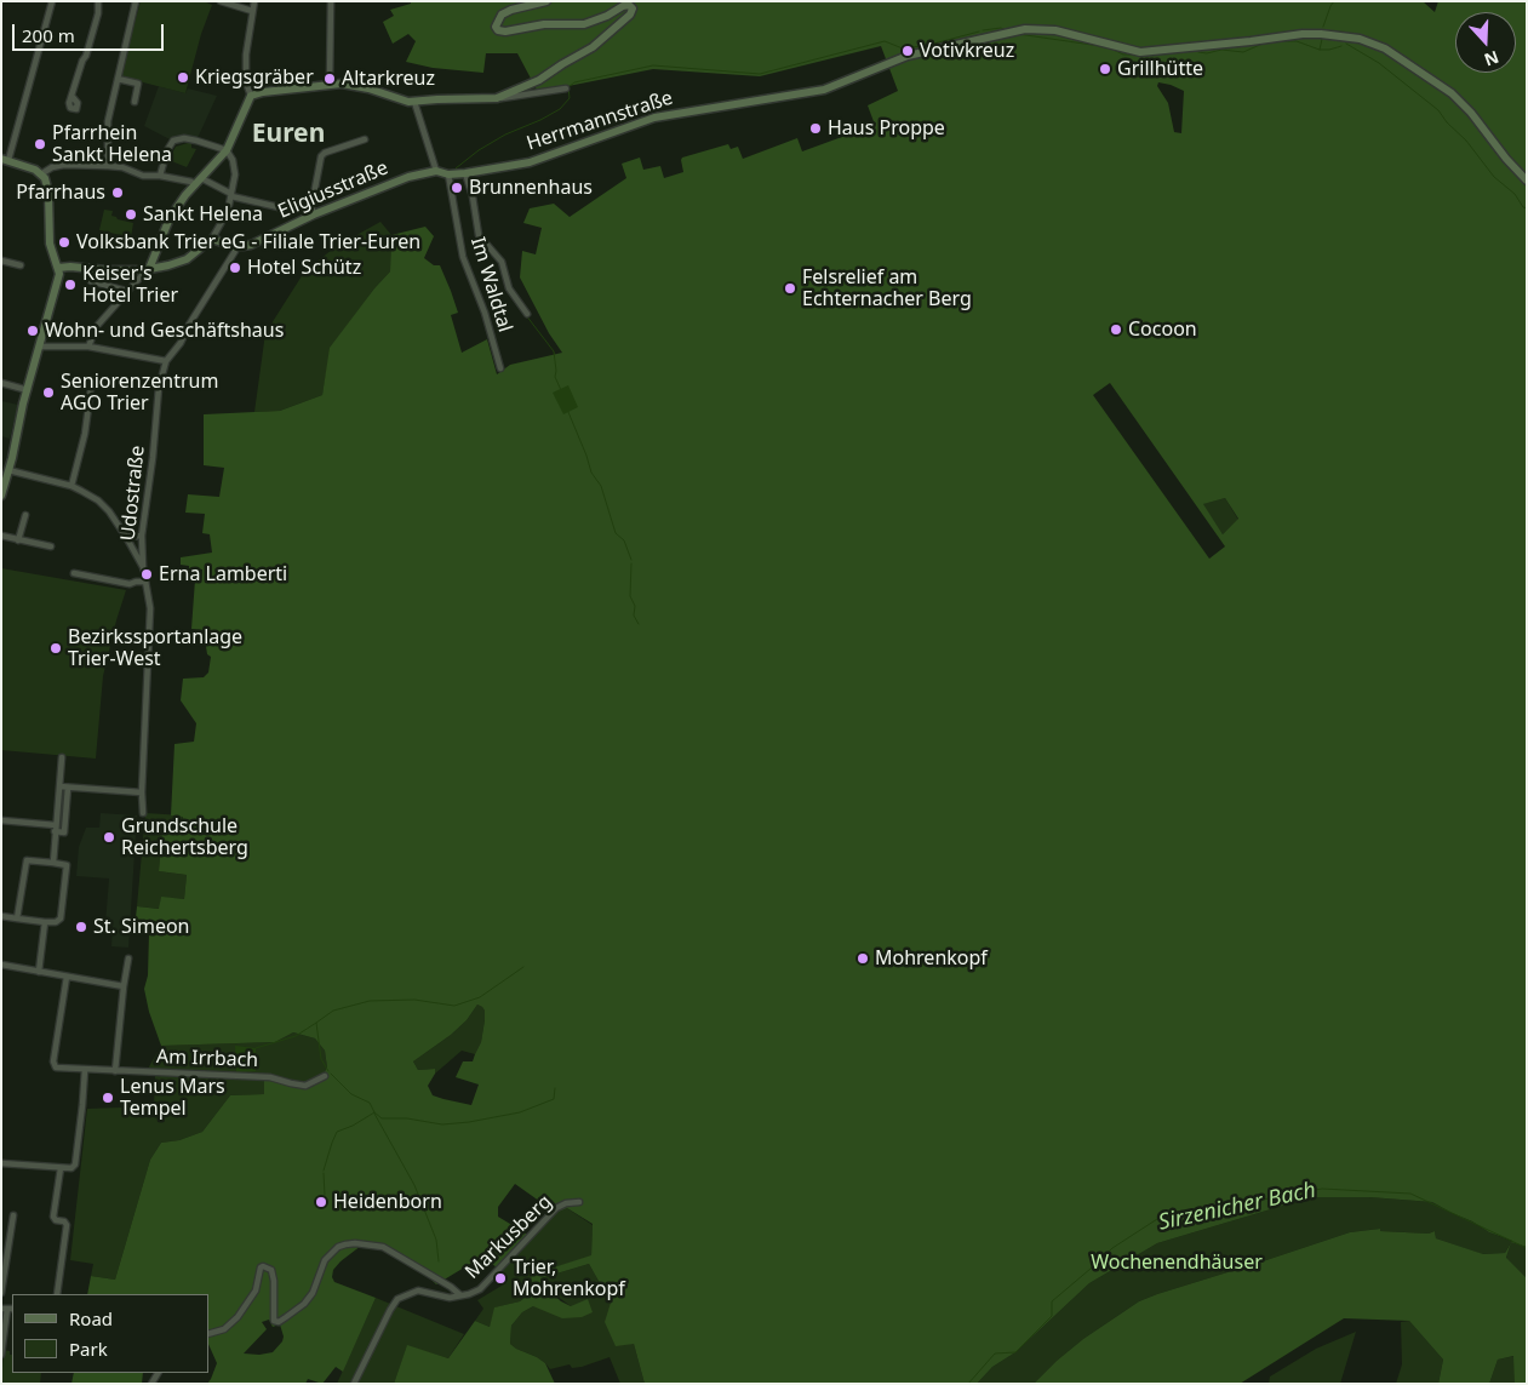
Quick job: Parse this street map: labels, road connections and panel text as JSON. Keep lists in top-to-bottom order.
{
  "streets": {
    "street": [
      "Herrmannstraße",
      "Eligiusstraße",
      "Im Waldtal",
      "Udostraße",
      "Am Irrbach",
      "Markusberg"
    ]
  },
  "crossings": [
    ["Herrmannstraße", "Eligiusstraße"],
    ["Herrmannstraße", "Im Waldtal"],
    ["Eligiusstraße", "Udostraße"]
  ],
  "districts": ["Euren"],
  "water": ["Sirzenicher Bach"],
  "parks": ["Wochenendhäuser"],
  "places": [
    "Votivkreuz",
    "Grillhütte",
    "Kriegsgräber",
    "Altarkreuz",
    "Haus Proppe",
    "Pfarrhein Sankt Helena",
    "Brunnenhaus",
    "Pfarrhaus",
    "Sankt Helena",
    "Volksbank Trier eG - Filiale Trier-Euren",
    "Hotel Schütz",
    "Keiser's Hotel Trier",
    "Felsrelief am Echternacher Berg",
    "Cocoon",
    "Wohn- und Geschäftshaus",
    "Seniorenzentrum AGO Trier",
    "Erna Lamberti",
    "Bezirkssportanlage Trier-West",
    "Grundschule Reichertsberg",
    "St. Simeon",
    "Mohrenkopf",
    "Lenus Mars Tempel",
    "Heidenborn",
    "Trier, Mohrenkopf"
  ],
  "legend": ["Road", "Park"],
  "scale_bar": "200 m",
  "north": "bottom"
}
